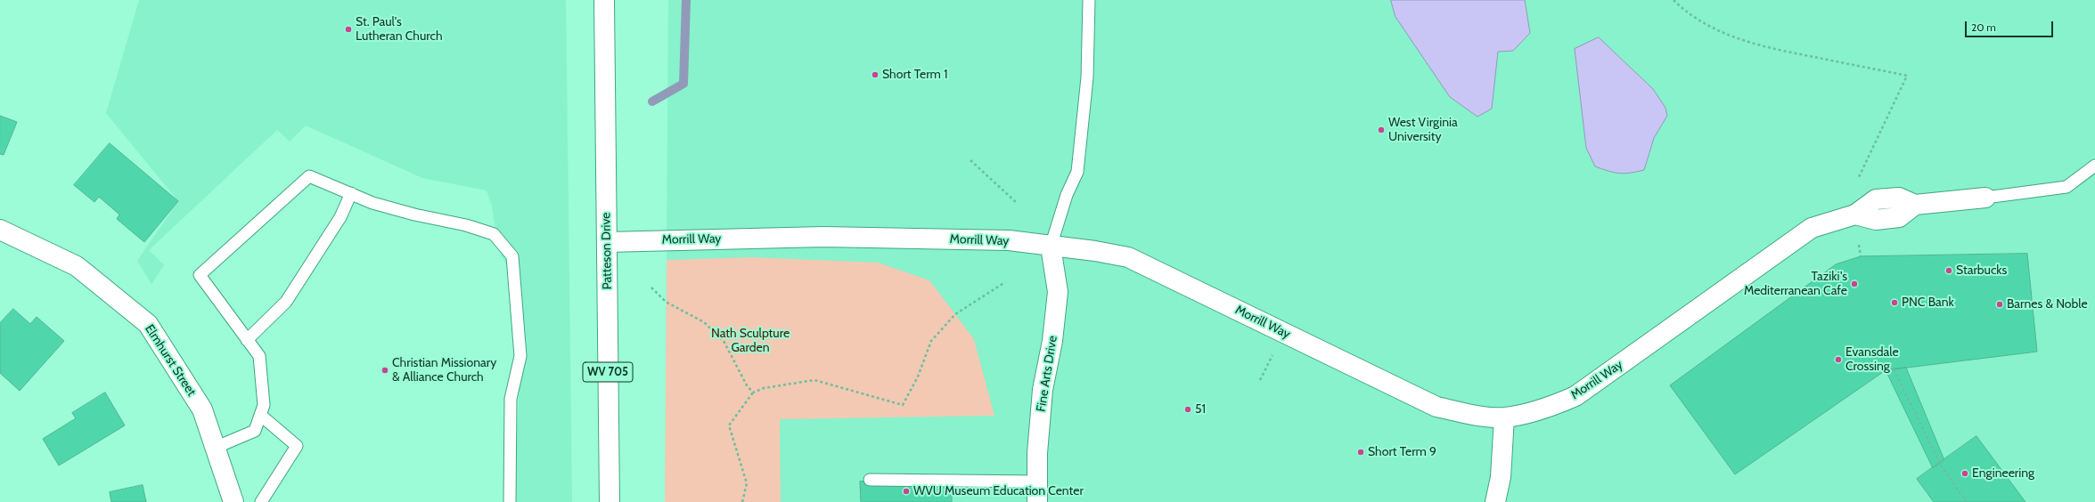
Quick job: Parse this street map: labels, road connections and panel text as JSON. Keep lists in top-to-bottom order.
{
  "streets": {
    "street": [
      "Morrill Way",
      "Patteson Drive",
      "Elmhurst Street",
      "WV 705",
      "Fine Arts Drive"
    ]
  },
  "crossings": [
    ["Morrill Way", "Patteson Drive"],
    ["Morrill Way", "Fine Arts Drive"]
  ],
  "parks": ["Nath Sculpture Garden"],
  "places": [
    "St. Paul's Lutheran Church",
    "Short Term 1",
    "West Virginia University",
    "Starbucks",
    "Taziki's Mediterranean Cafe",
    "PNC Bank",
    "Barnes & Noble",
    "Evansdale Crossing",
    "Christian Missionary & Alliance Church",
    "51",
    "Short Term 9",
    "Engineering",
    "WVU Museum Education Center"
  ],
  "scale_bar": "20 m"
}
